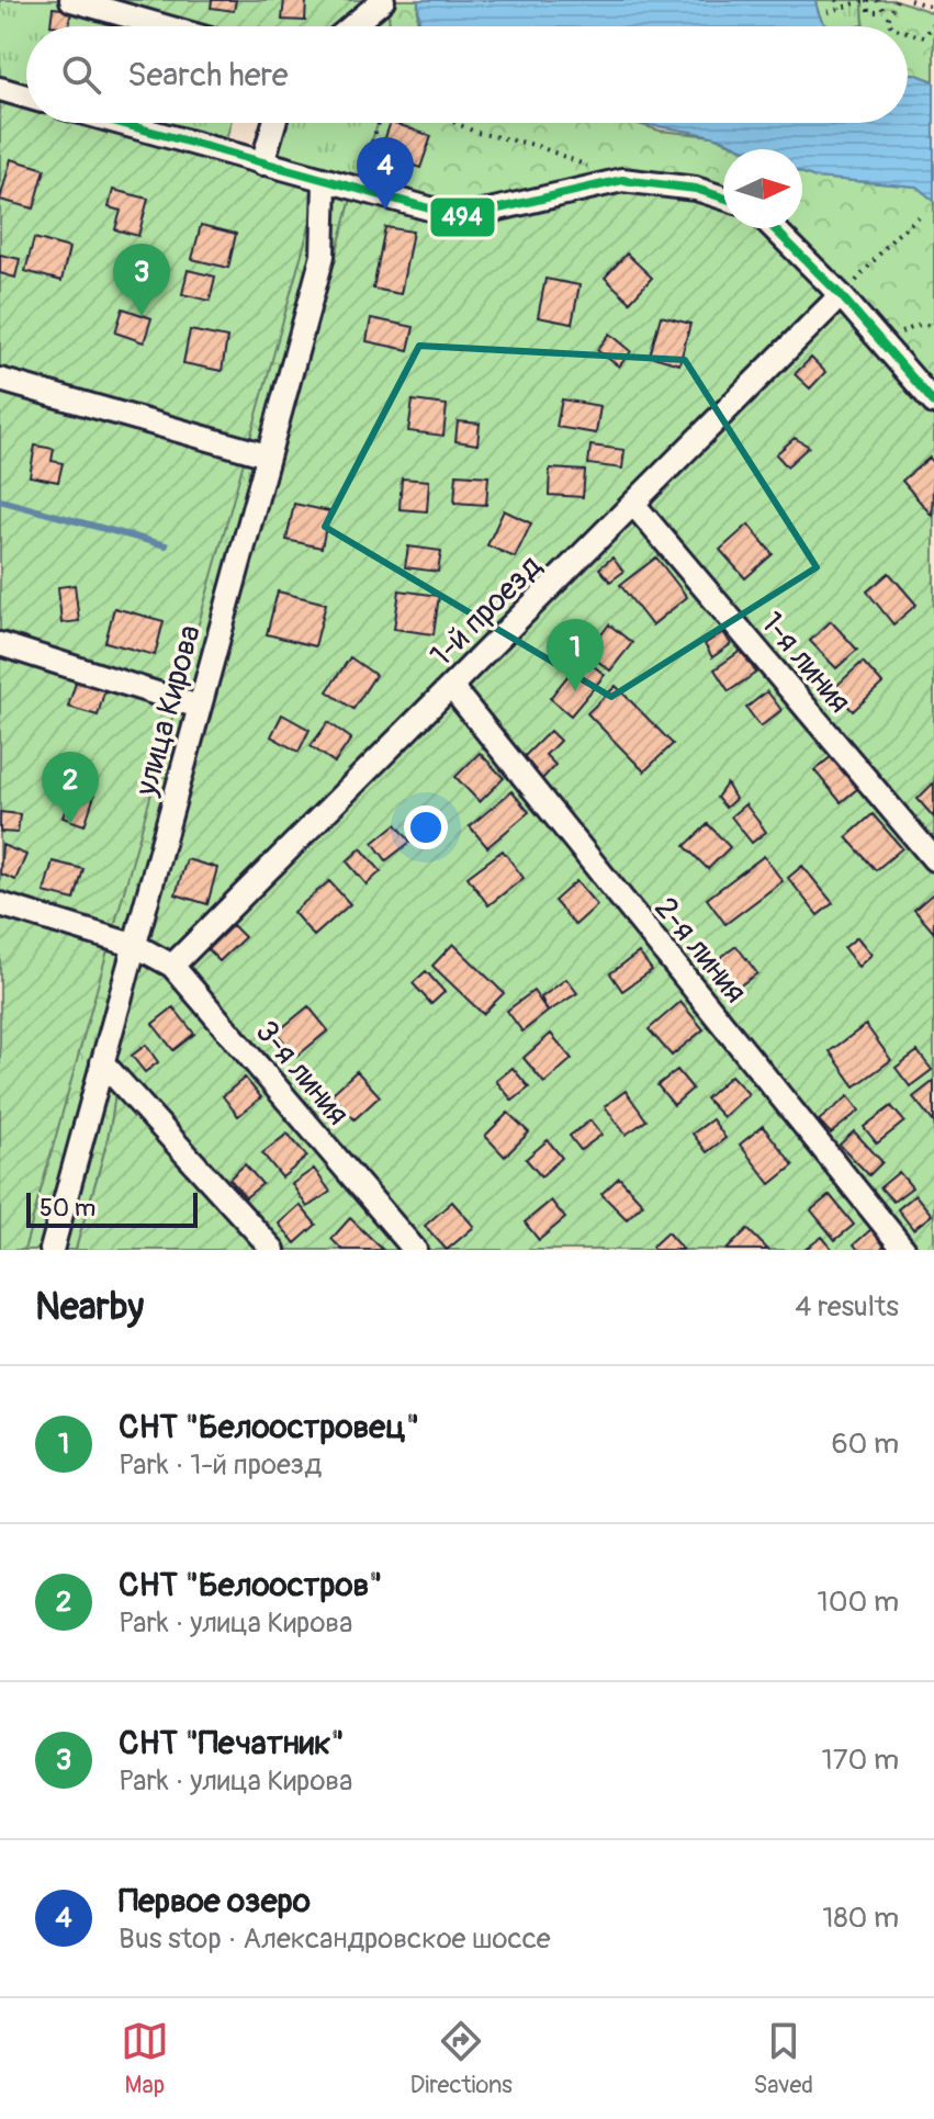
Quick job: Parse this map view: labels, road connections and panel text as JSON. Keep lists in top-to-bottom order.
{
  "streets": {
    "street": [
      "1-й проезд",
      "1-я линия",
      "улица Кирова",
      "2-я линия",
      "3-я линия"
    ]
  },
  "crossings": [
    ["1-й проезд", "1-я линия"],
    ["1-й проезд", "2-я линия"],
    ["1-й проезд", "3-я линия"],
    ["улица Кирова", "3-я линия"]
  ],
  "lines": ["transit line 494"],
  "scale_bar": "50 m",
  "north": "right",
  "page": {
    "search": "Search here",
    "pins": [
      "4",
      "3",
      "1",
      "2"
    ],
    "scale": "50 m",
    "heading": ["Nearby", "4 results"],
    "list": [
      {
        "mark": "1",
        "name": "СНТ \"Белоостровец\"",
        "note": "Park · 1-й проезд",
        "value": "60 m"
      },
      {
        "mark": "2",
        "name": "СНТ \"Белоостров\"",
        "note": "Park · улица Кирова",
        "value": "100 m"
      },
      {
        "mark": "3",
        "name": "СНТ \"Печатник\"",
        "note": "Park · улица Кирова",
        "value": "170 m"
      },
      {
        "mark": "4",
        "name": "Первое озеро",
        "note": "Bus stop · Александровское шоссе",
        "value": "180 m"
      }
    ],
    "nav": ["Map", "Directions", "Saved"]
  }
}
